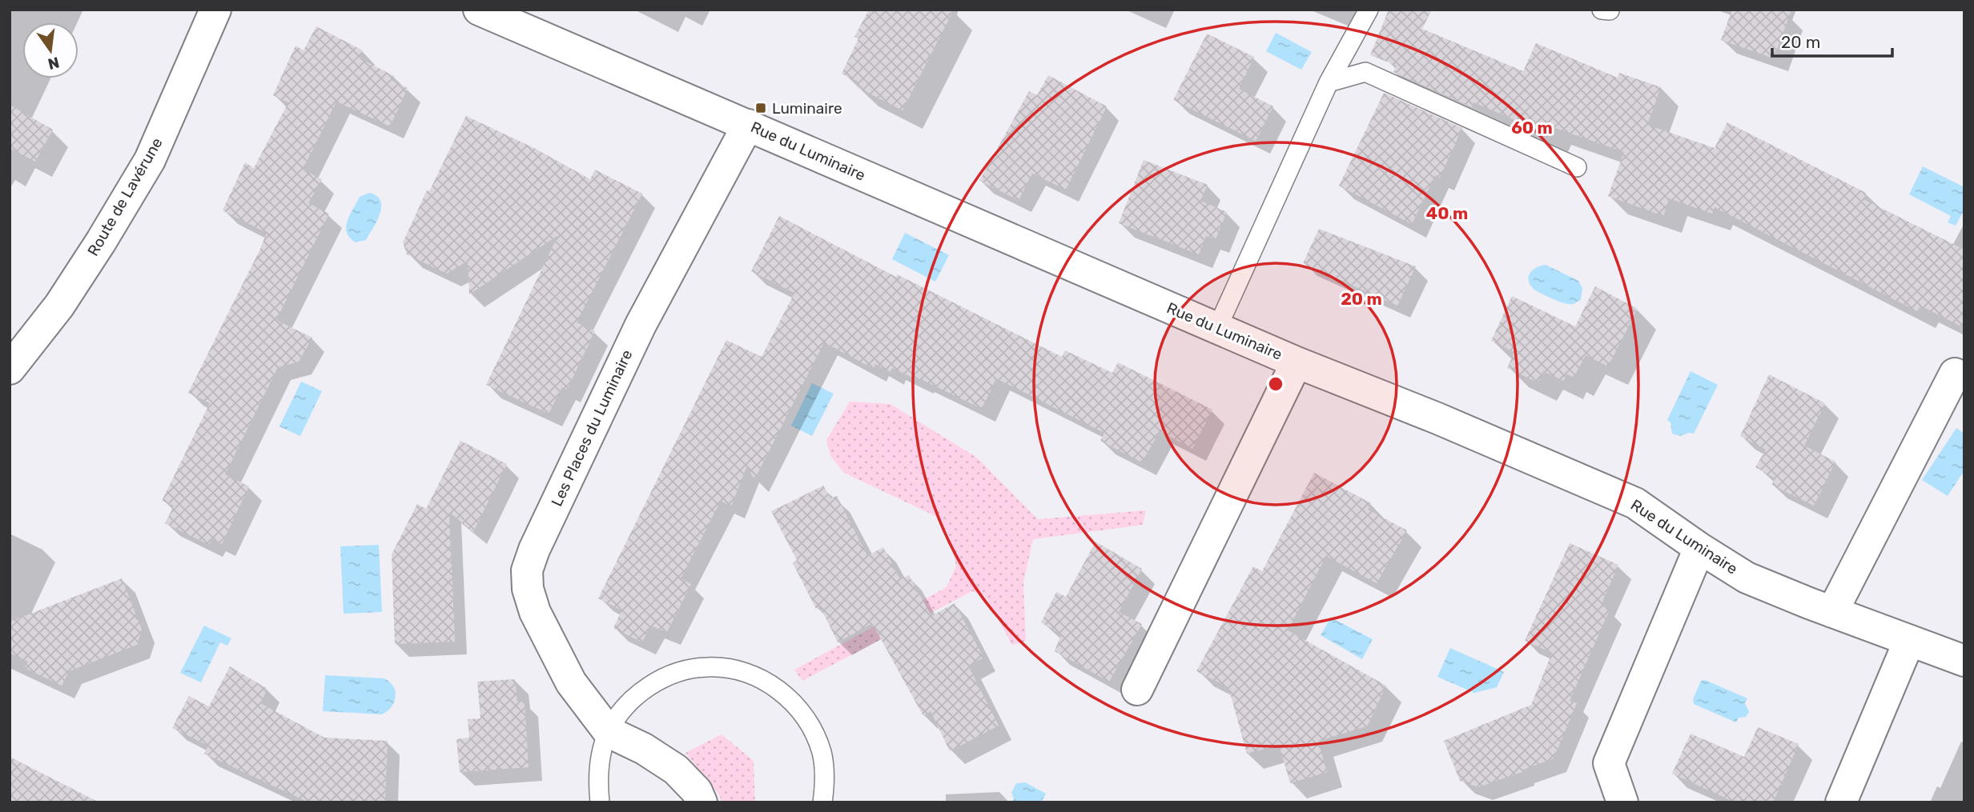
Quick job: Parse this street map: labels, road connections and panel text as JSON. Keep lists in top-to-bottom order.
{
  "streets": {
    "street": ["Rue du Luminaire", "Route de Lavérune", "Les Places du Luminaire"]
  },
  "crossings": [
    ["Rue du Luminaire", "Les Places du Luminaire"]
  ],
  "places": {
    "transit": ["Luminaire"]
  },
  "scale_bar": "20 m",
  "north": "bottom",
  "rings": ["60 m", "40 m", "20 m"]
}
